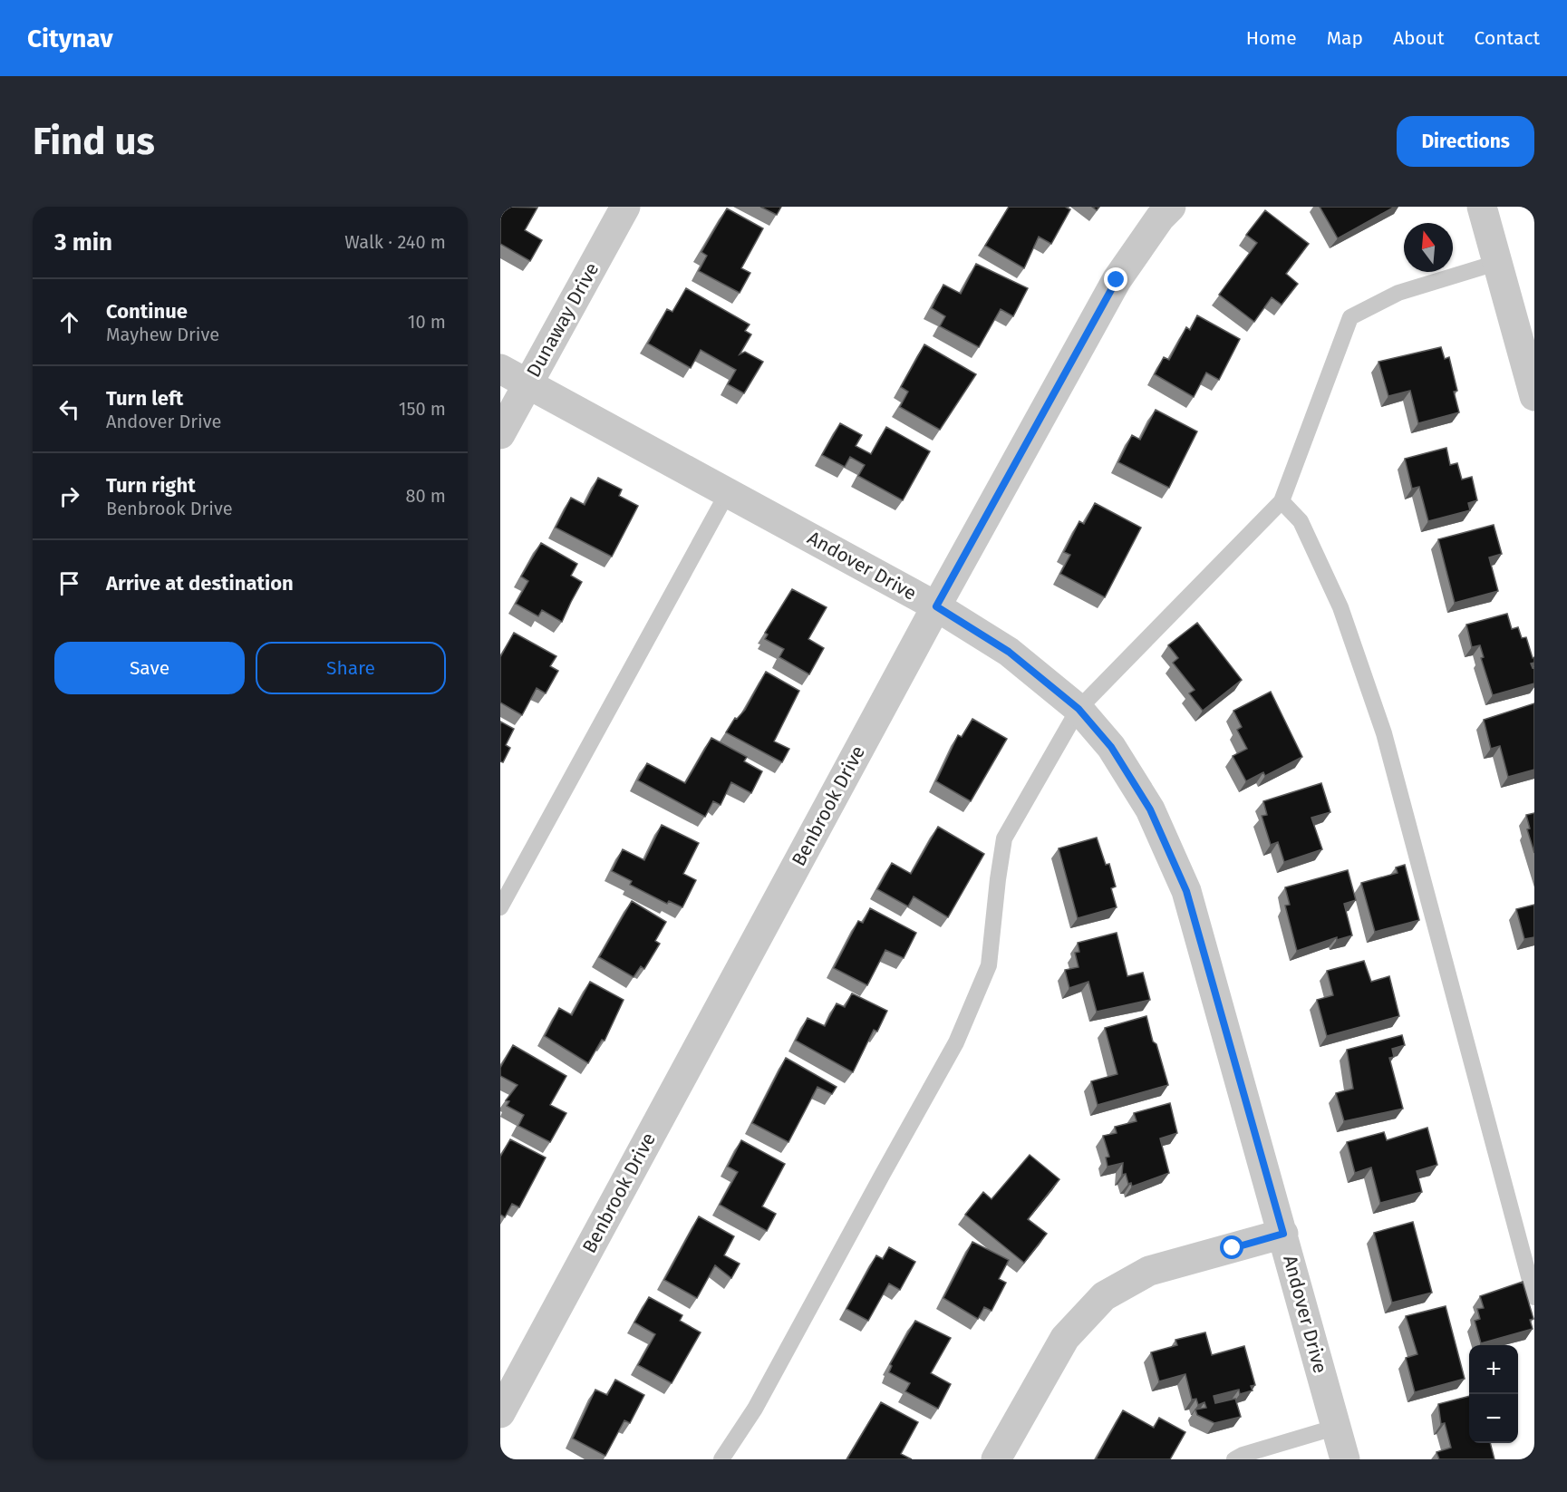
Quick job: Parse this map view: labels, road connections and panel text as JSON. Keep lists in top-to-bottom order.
{
  "streets": {
    "street": ["Dunaway Drive", "Andover Drive", "Benbrook Drive"]
  },
  "crossings": [
    ["Dunaway Drive", "Andover Drive"],
    ["Andover Drive", "Benbrook Drive"]
  ],
  "north": "top",
  "page": {
    "header": "Citynav",
    "nav": [
      "Home",
      "Map",
      "About",
      "Contact"
    ],
    "buttons": [
      "Directions",
      ["Save", "Share"]
    ],
    "title": "Find us",
    "heading": ["3 min", "Walk · 240 m"],
    "list": [
      ["Continue", "Mayhew Drive", "10 m"],
      ["Turn left", "Andover Drive", "150 m"],
      ["Turn right", "Benbrook Drive", "80 m"],
      "Arrive at destination"
    ],
    "map_buttons": ["+", "−"]
  }
}
